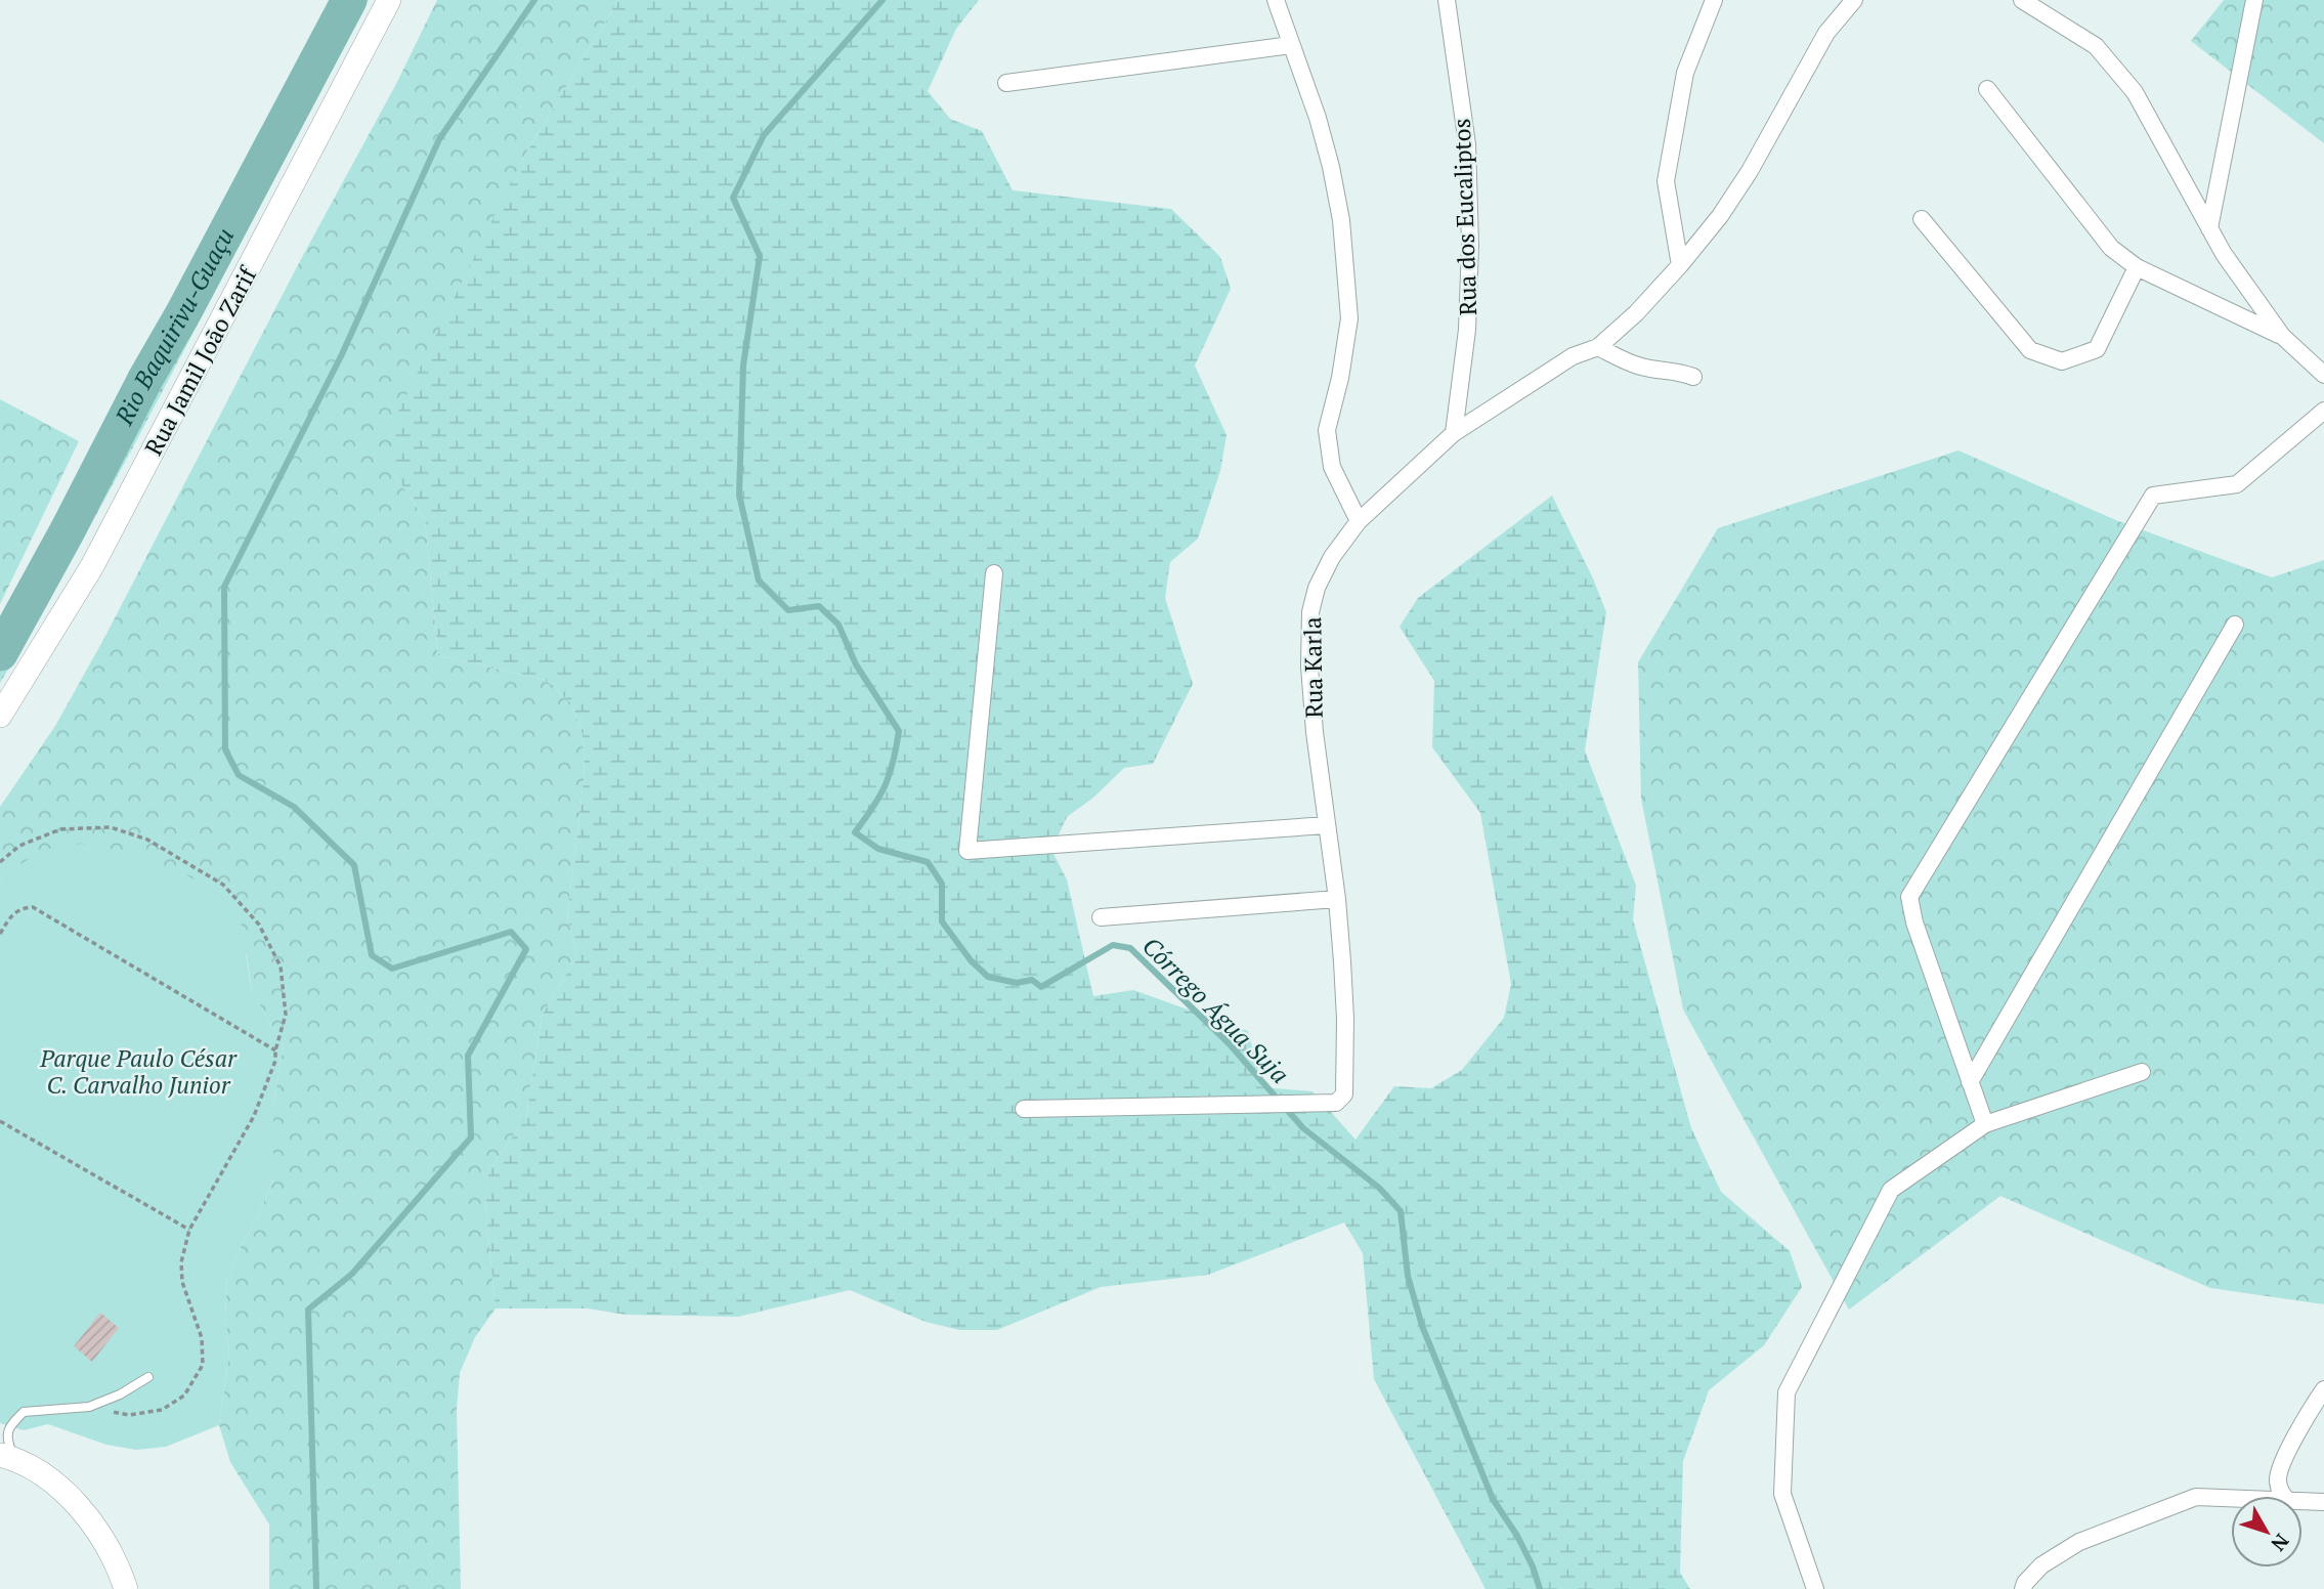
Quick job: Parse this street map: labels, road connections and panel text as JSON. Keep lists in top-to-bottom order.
{
  "streets": {
    "main road": ["Rua Jamil João Zarif"],
    "street": ["Rua dos Eucaliptos", "Rua Karla"]
  },
  "crossings": [
    ["Rua dos Eucaliptos", "Rua Karla"]
  ],
  "water": ["Rio Baquirivu-Guaçu", "Córrego Água Suja"],
  "parks": ["Parque Paulo César C. Carvalho Junior"],
  "north": "bottom right"
}
